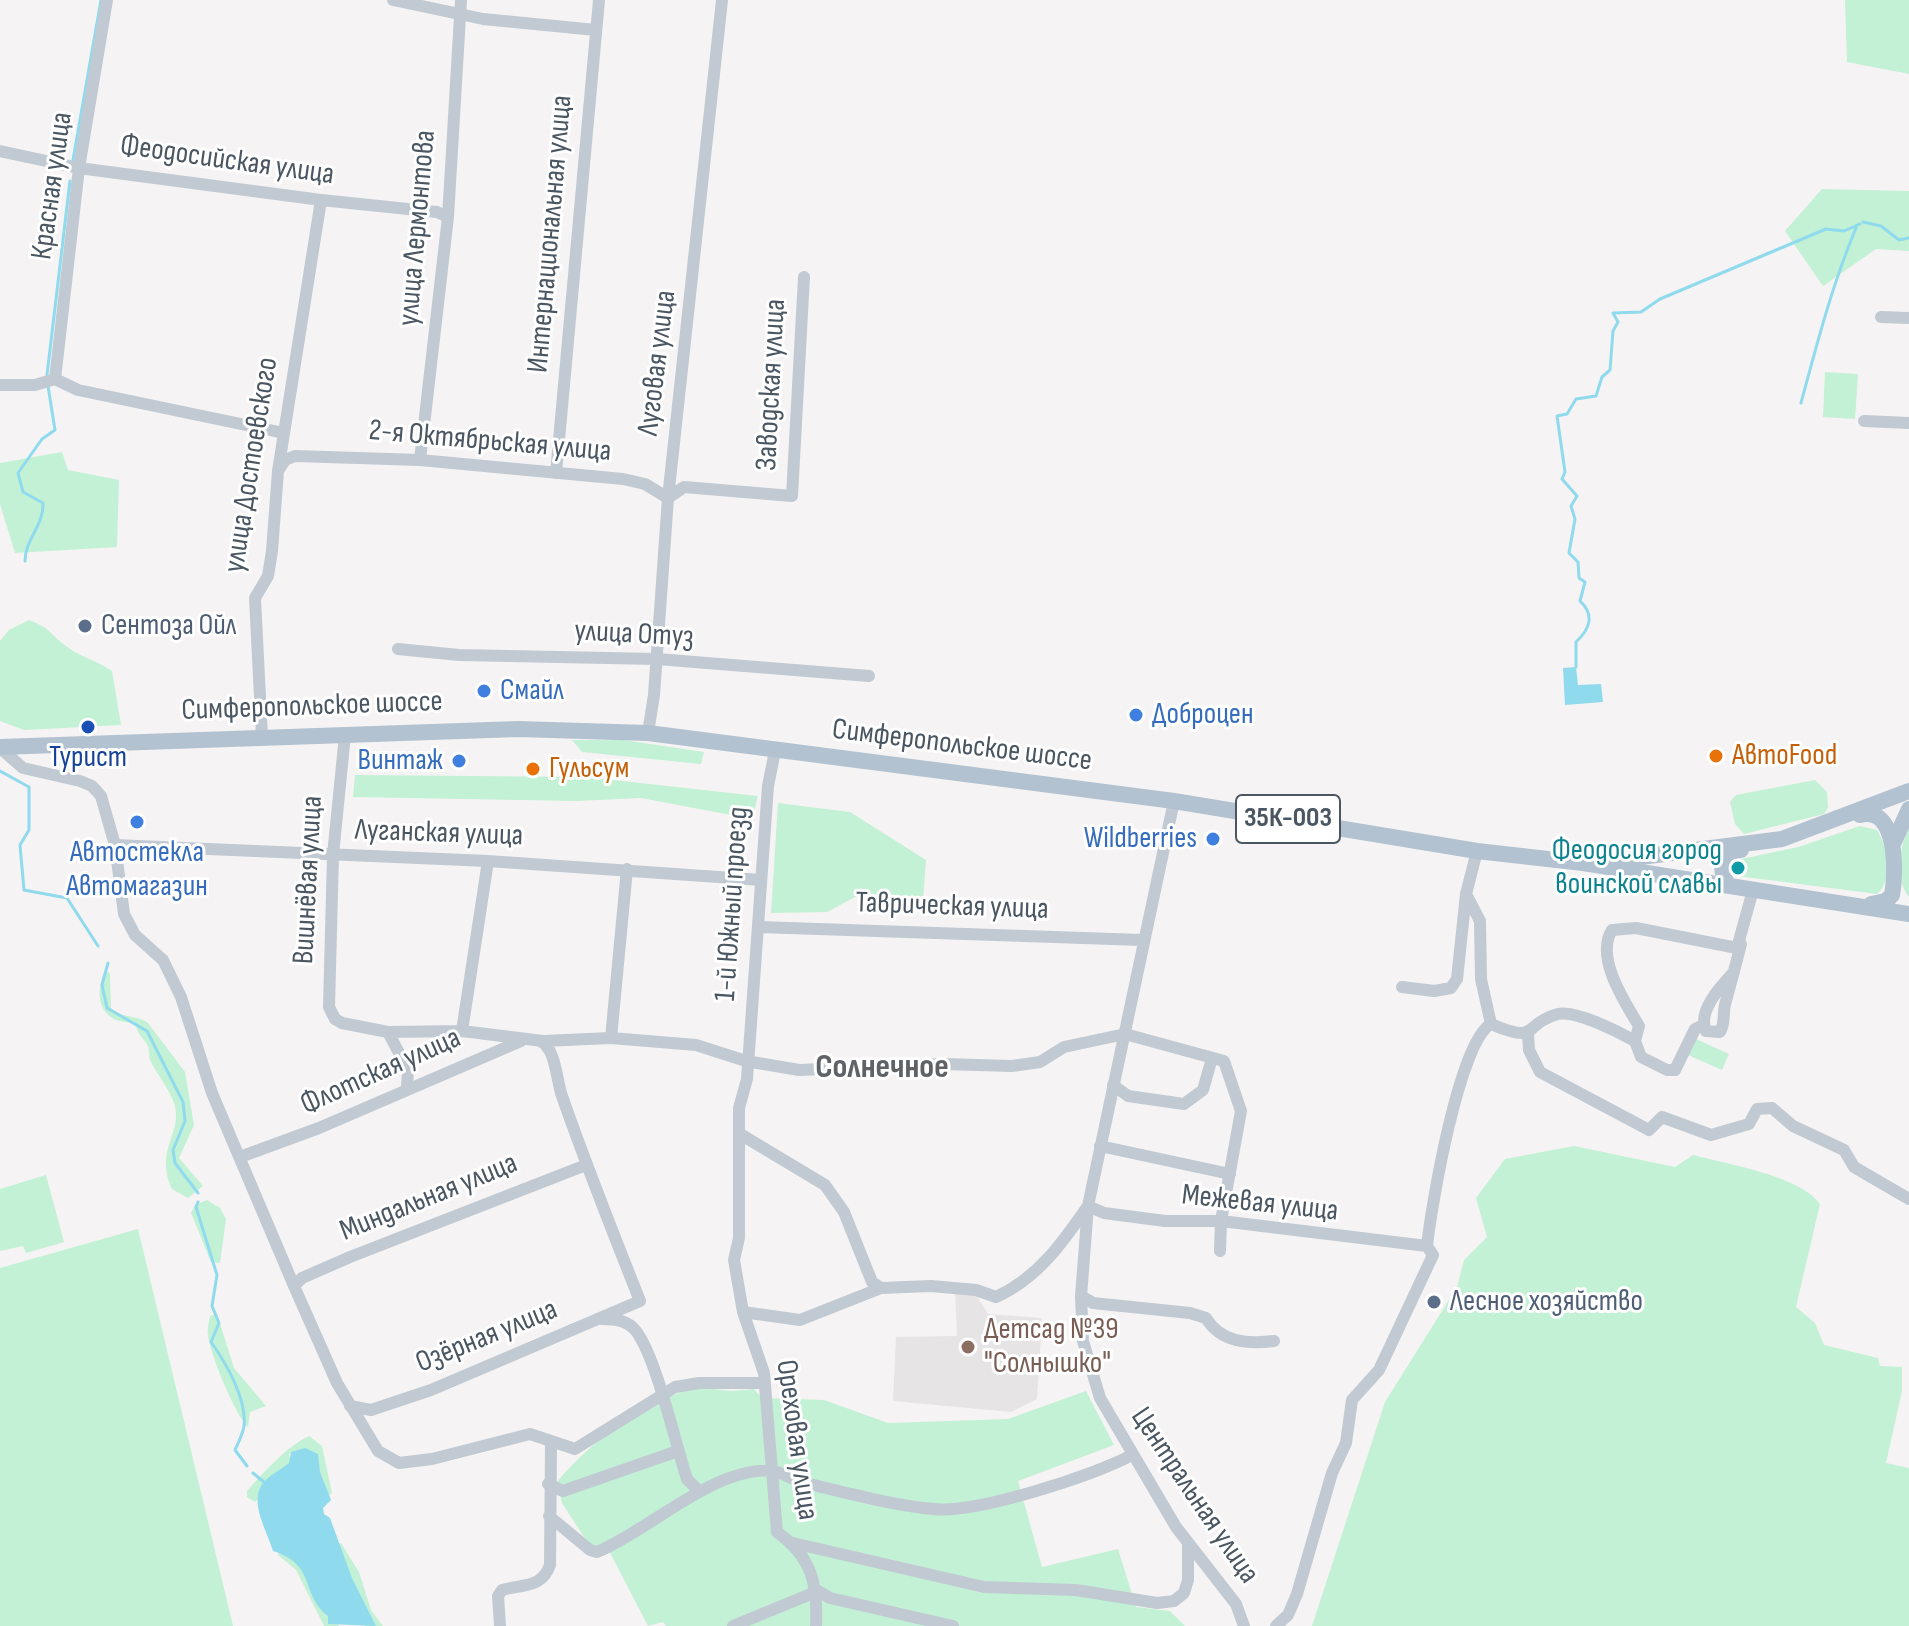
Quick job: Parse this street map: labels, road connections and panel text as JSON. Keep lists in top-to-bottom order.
{
  "streets": {
    "main road": ["Симферопольское шоссе", "35К-003"],
    "street": [
      "Феодосийская улица",
      "Красная улица",
      "улица Лермонтова",
      "Интернациональная улица",
      "Луговая улица",
      "Заводская улица",
      "2-я Октябрьская улица",
      "улица Достоевского",
      "улица Отуз",
      "Луганская улица",
      "Вишнёвая улица",
      "1-й Южный проезд",
      "Таврическая улица",
      "Флотская улица",
      "Миндальная улица",
      "Межевая улица",
      "Озёрная улица",
      "Ореховая улица",
      "Центральная улица"
    ]
  },
  "crossings": [
    ["Феодосийская улица", "Красная улица"],
    ["Феодосийская улица", "улица Лермонтова"],
    ["Феодосийская улица", "улица Достоевского"],
    ["улица Лермонтова", "2-я Октябрьская улица"],
    ["Интернациональная улица", "2-я Октябрьская улица"],
    ["Луговая улица", "Заводская улица"],
    ["Луговая улица", "2-я Октябрьская улица"],
    ["Луговая улица", "улица Отуз"],
    ["Луговая улица", "Симферопольское шоссе"],
    ["Заводская улица", "2-я Октябрьская улица"],
    ["2-я Октябрьская улица", "улица Достоевского"],
    ["улица Достоевского", "Симферопольское шоссе"],
    ["Симферопольское шоссе", "35К-003"],
    ["Симферопольское шоссе", "Вишнёвая улица"],
    ["Симферопольское шоссе", "1-й Южный проезд"],
    ["Симферопольское шоссе", "Центральная улица"],
    ["Луганская улица", "Вишнёвая улица"],
    ["Луганская улица", "1-й Южный проезд"],
    ["1-й Южный проезд", "Таврическая улица"],
    ["1-й Южный проезд", "Ореховая улица"],
    ["Таврическая улица", "Центральная улица"],
    ["Миндальная улица", "Озёрная улица"],
    ["Межевая улица", "Центральная улица"],
    ["Ореховая улица", "Центральная улица"]
  ],
  "districts": ["Солнечное"],
  "places": [
    "Сентоза Ойл",
    "Смайл",
    "Доброцен",
    "Турист",
    "АвтоFood",
    "Винтаж",
    "Гульсум",
    "Автостекла Автомагазин",
    "Wildberries",
    "Феодосия город воинской славы",
    "Лесное хозяйство",
    "Детсад №39 \"Солнышко\""
  ]
}
